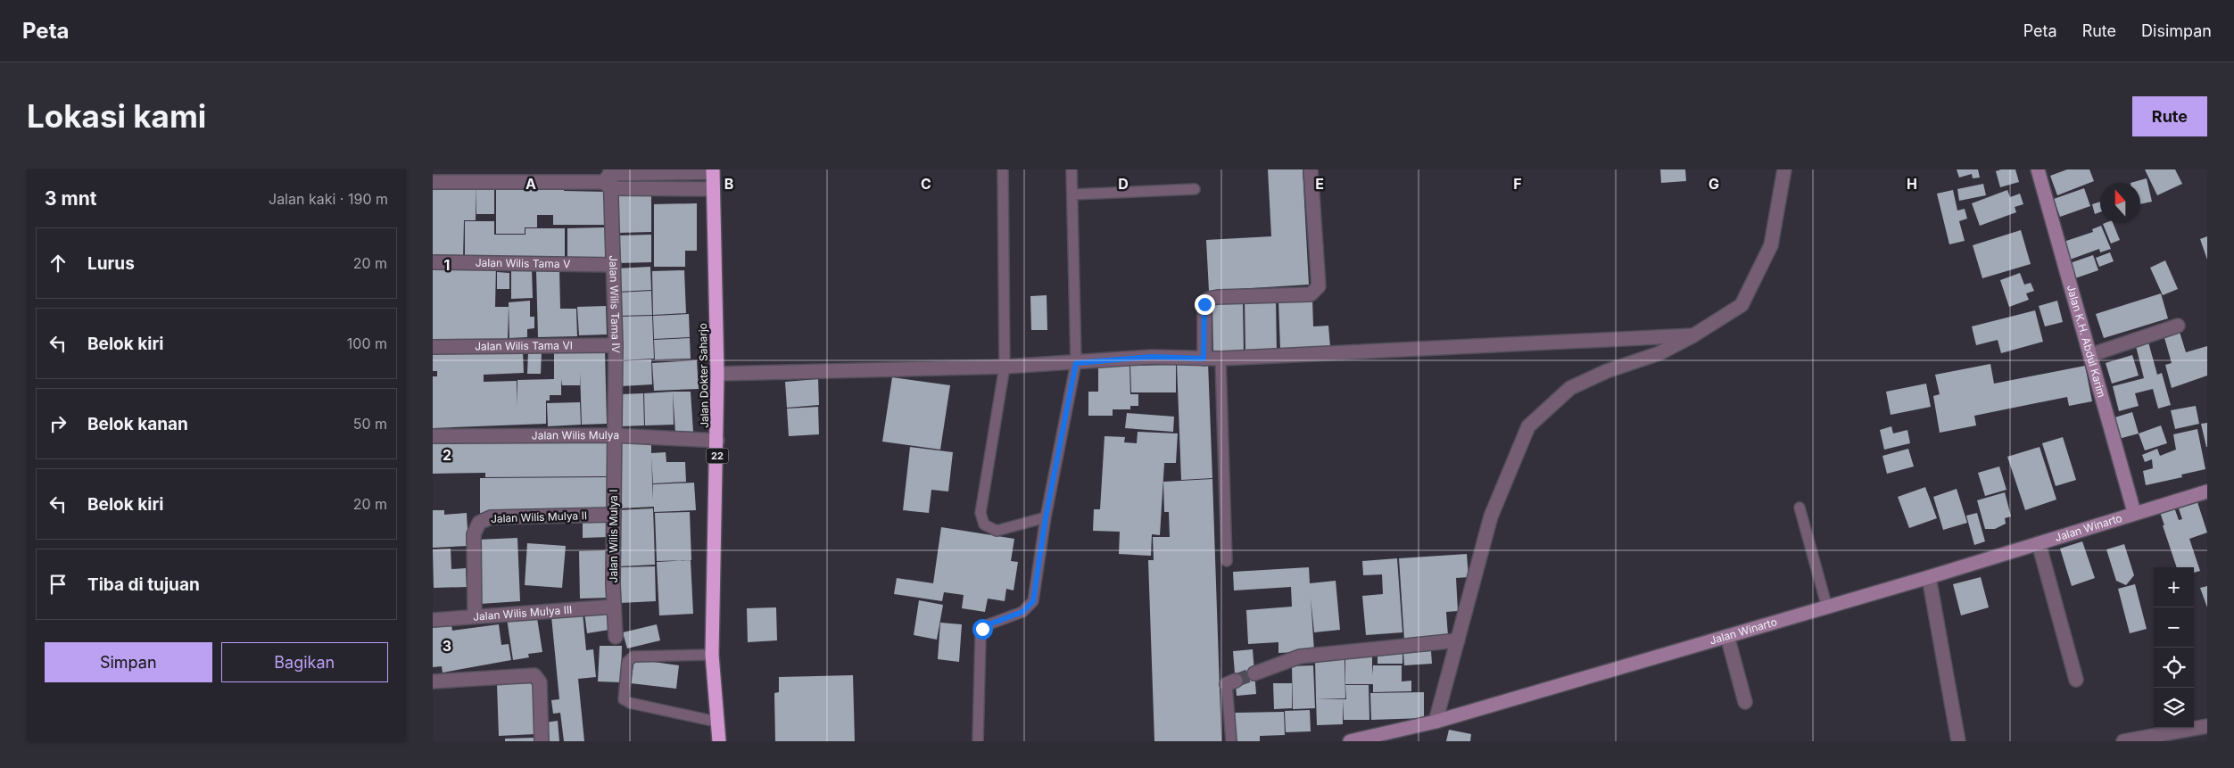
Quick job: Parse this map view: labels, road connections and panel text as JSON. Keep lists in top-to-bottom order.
{
  "streets": {
    "highway": ["Jalan Dokter Saharjo", "22"],
    "street": [
      "Jalan Wilis Tama V",
      "Jalan Wilis Tama IV",
      "Jalan K.H. Abdul Karim",
      "Jalan Wilis Tama VI",
      "Jalan Wilis Mulya",
      "Jalan Wilis Mulya II",
      "Jalan Winarto",
      "Jalan Wilis Mulya I",
      "Jalan Wilis Mulya III"
    ]
  },
  "crossings": [
    ["Jalan Wilis Tama V", "Jalan Wilis Tama IV"],
    ["Jalan Wilis Tama IV", "Jalan Wilis Tama VI"],
    ["Jalan Wilis Tama IV", "Jalan Wilis Mulya"],
    ["Jalan Wilis Tama IV", "Jalan Wilis Mulya I"],
    ["Jalan K.H. Abdul Karim", "Jalan Winarto"],
    ["Jalan Dokter Saharjo", "Jalan Wilis Mulya"],
    ["Jalan Wilis Mulya", "Jalan Wilis Mulya I"],
    ["Jalan Wilis Mulya II", "Jalan Wilis Mulya I"],
    ["Jalan Wilis Mulya II", "Jalan Wilis Mulya III"],
    ["Jalan Wilis Mulya I", "Jalan Wilis Mulya III"]
  ],
  "north": "top",
  "page": {
    "header": "Peta",
    "nav": ["Peta", "Rute", "Disimpan"],
    "buttons": [
      "Rute",
      ["Simpan", "Bagikan"]
    ],
    "title": "Lokasi kami",
    "heading": ["3 mnt", "Jalan kaki · 190 m"],
    "list": [
      ["Lurus", "20 m"],
      ["Belok kiri", "100 m"],
      ["Belok kanan", "50 m"],
      ["Belok kiri", "20 m"],
      "Tiba di tujuan"
    ],
    "map_buttons": ["+", "−"]
  },
  "grid": {
    "columns": [
      "A",
      "B",
      "C",
      "D",
      "E",
      "F",
      "G",
      "H"
    ],
    "rows": ["1", "2", "3"]
  }
}
